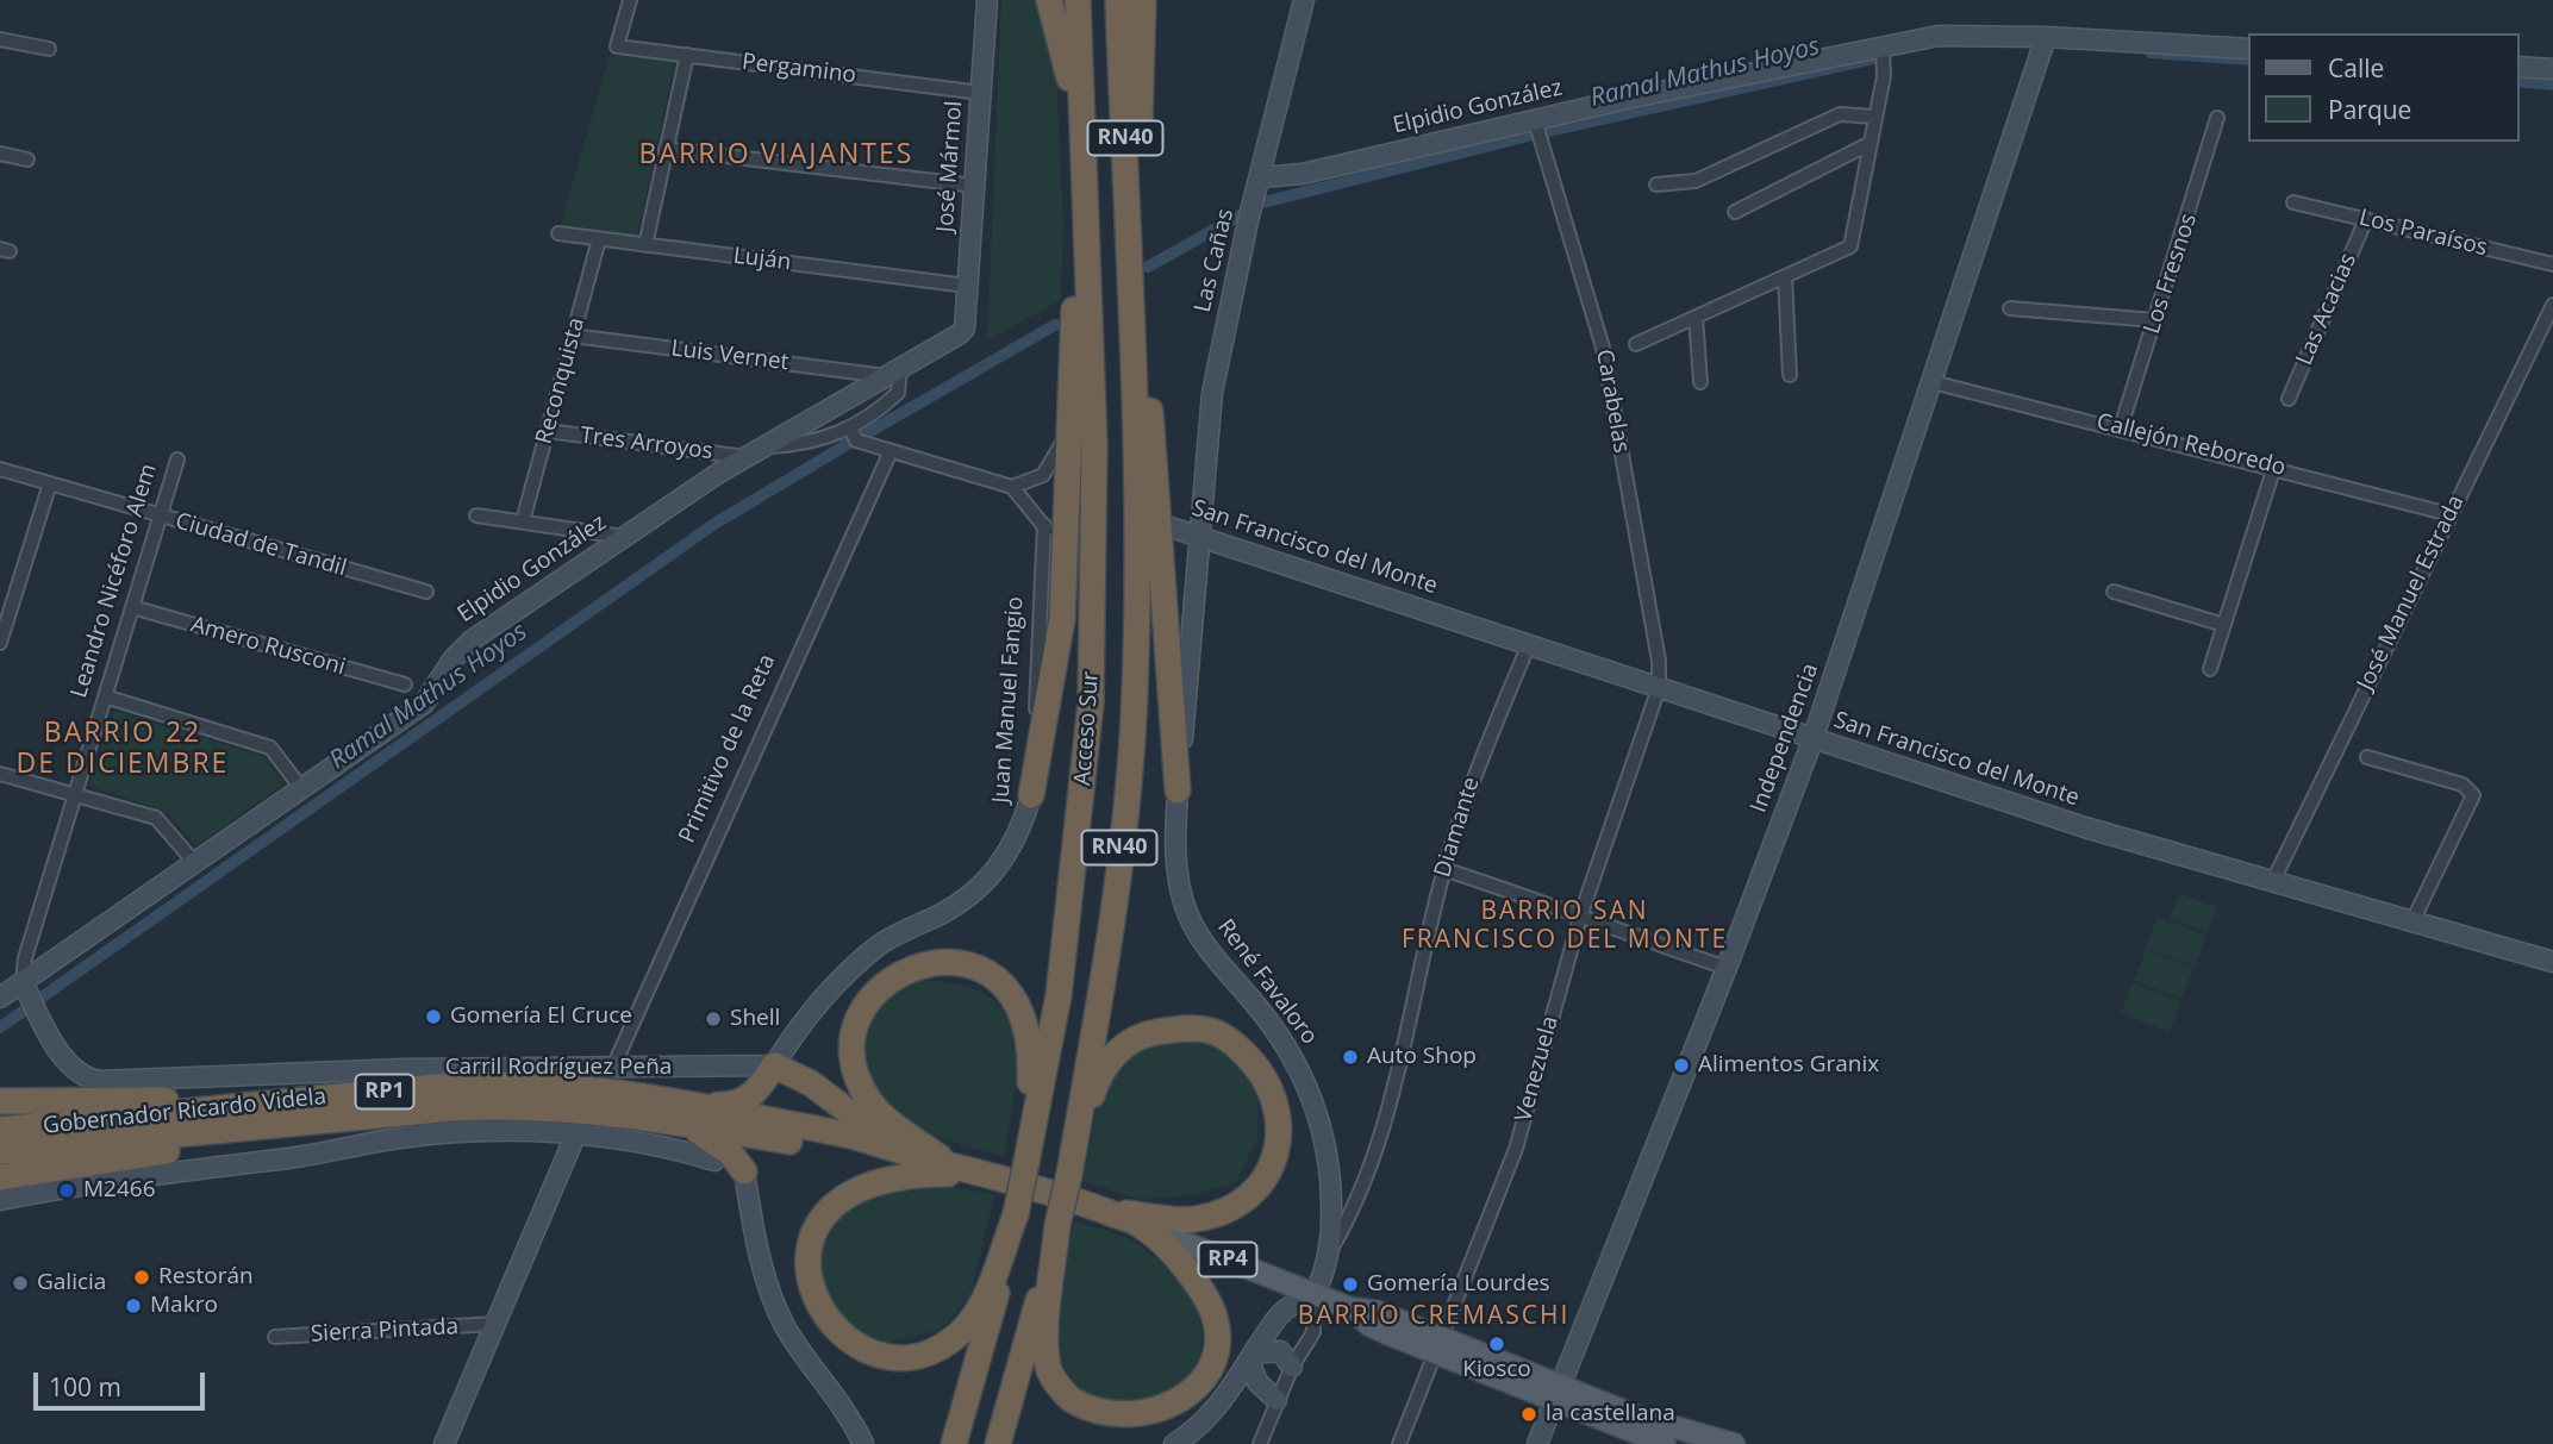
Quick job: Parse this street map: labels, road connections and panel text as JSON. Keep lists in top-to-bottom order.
{
  "streets": {
    "highway": [
      "RN40",
      "Acceso Sur",
      "RP1",
      "Gobernador Ricardo Videla",
      "RP4"
    ],
    "street": [
      "Pergamino",
      "Elpidio González",
      "José Mármol",
      "Los Paraísos",
      "Luján",
      "Las Cañas",
      "Los Fresnos",
      "Las Acacias",
      "Luis Vernet",
      "Reconquista",
      "Carabelas",
      "Tres Arroyos",
      "Callejón Reboredo",
      "Ciudad de Tandil",
      "San Francisco del Monte",
      "Leandro Nicéforo Alem",
      "José Manuel Estrada",
      "Amero Rusconi",
      "Juan Manuel Fangio",
      "Independencia",
      "Primitivo de la Reta",
      "Diamante",
      "René Favaloro",
      "Carril Rodríguez Peña",
      "Venezuela",
      "Sierra Pintada"
    ]
  },
  "crossings": [
    ["Pergamino", "José Mármol"],
    ["Elpidio González", "José Mármol"],
    ["Elpidio González", "Las Cañas"],
    ["Elpidio González", "Luis Vernet"],
    ["Elpidio González", "Carabelas"],
    ["Elpidio González", "Tres Arroyos"],
    ["Elpidio González", "Leandro Nicéforo Alem"],
    ["Elpidio González", "Independencia"],
    ["Elpidio González", "Carril Rodríguez Peña"],
    ["José Mármol", "Luján"],
    ["Los Paraísos", "Las Acacias"],
    ["Luján", "Reconquista"],
    ["Las Cañas", "San Francisco del Monte"],
    ["Las Cañas", "René Favaloro"],
    ["Los Fresnos", "Callejón Reboredo"],
    ["Luis Vernet", "Reconquista"],
    ["Luis Vernet", "Tres Arroyos"],
    ["Reconquista", "Tres Arroyos"],
    ["Carabelas", "San Francisco del Monte"],
    ["Carabelas", "Venezuela"],
    ["Callejón Reboredo", "José Manuel Estrada"],
    ["Callejón Reboredo", "Independencia"],
    ["Ciudad de Tandil", "Leandro Nicéforo Alem"],
    ["San Francisco del Monte", "José Manuel Estrada"],
    ["San Francisco del Monte", "Independencia"],
    ["San Francisco del Monte", "Diamante"],
    ["San Francisco del Monte", "René Favaloro"],
    ["San Francisco del Monte", "Venezuela"],
    ["Leandro Nicéforo Alem", "Amero Rusconi"],
    ["Leandro Nicéforo Alem", "Carril Rodríguez Peña"],
    ["Juan Manuel Fangio", "Carril Rodríguez Peña"],
    ["Independencia", "RP4"],
    ["Primitivo de la Reta", "Carril Rodríguez Peña"],
    ["Diamante", "René Favaloro"],
    ["René Favaloro", "RP4"],
    ["Venezuela", "RP4"],
    ["Gobernador Ricardo Videla", "RP4"]
  ],
  "districts": [
    "BARRIO VIAJANTES",
    "BARRIO 22 DE DICIEMBRE",
    "BARRIO SAN FRANCISCO DEL MONTE",
    "BARRIO CREMASCHI"
  ],
  "water": ["Ramal Mathus Hoyos"],
  "places": [
    "Gomería El Cruce",
    "Shell",
    "Auto Shop",
    "Alimentos Granix",
    "M2466",
    "Restorán",
    "Galicia",
    "Gomería Lourdes",
    "Makro",
    "Kiosco",
    "la castellana"
  ],
  "legend": ["Calle", "Parque"],
  "scale_bar": "100 m"
}
